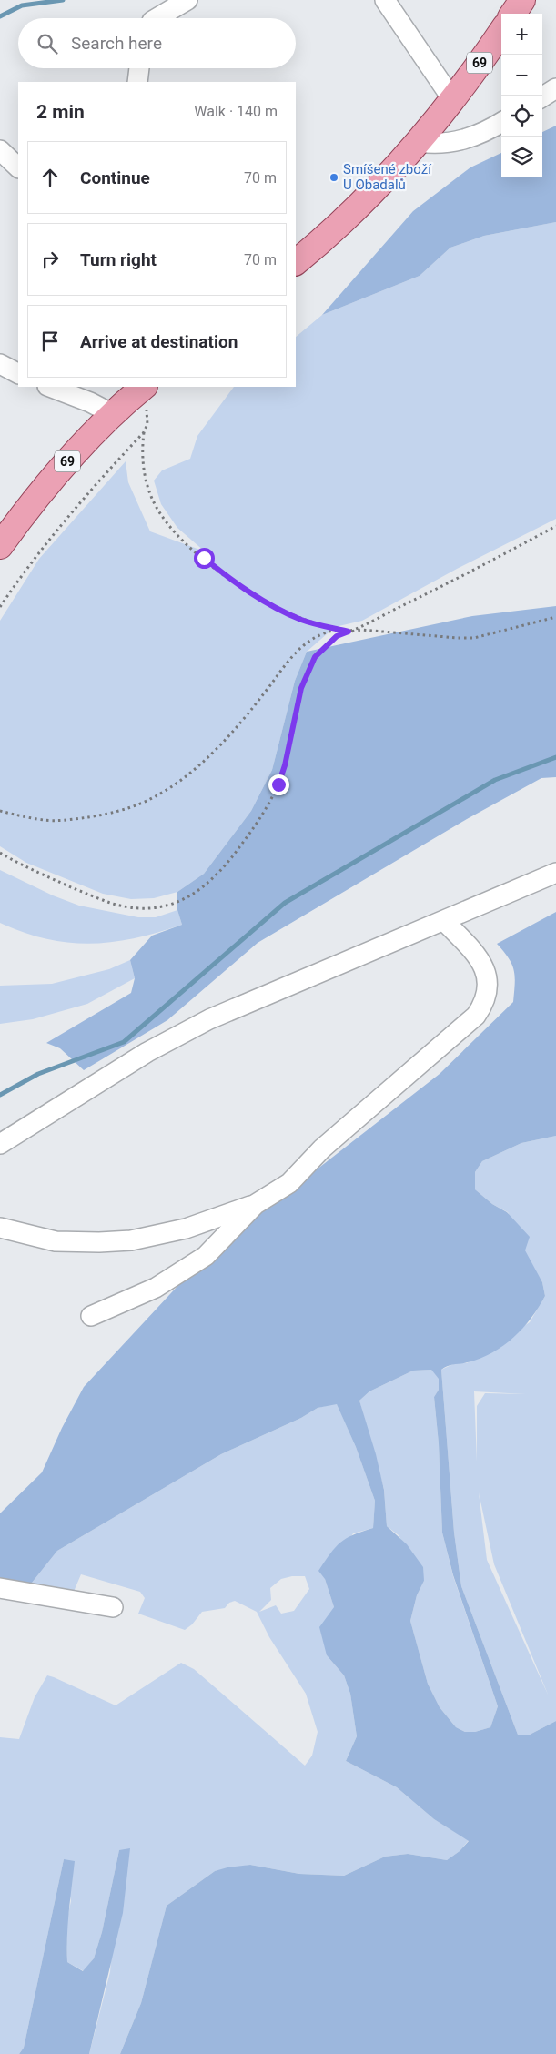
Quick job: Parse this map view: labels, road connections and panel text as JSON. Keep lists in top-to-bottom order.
{
  "streets": {
    "main road": ["69"]
  },
  "places": ["Smíšené zboží U Obadalů"],
  "page": {
    "map_buttons": ["+", "−"],
    "search": "Search here",
    "heading": ["2 min", "Walk · 140 m"],
    "list": [
      ["Continue", "70 m"],
      ["Turn right", "70 m"],
      "Arrive at destination"
    ]
  }
}
